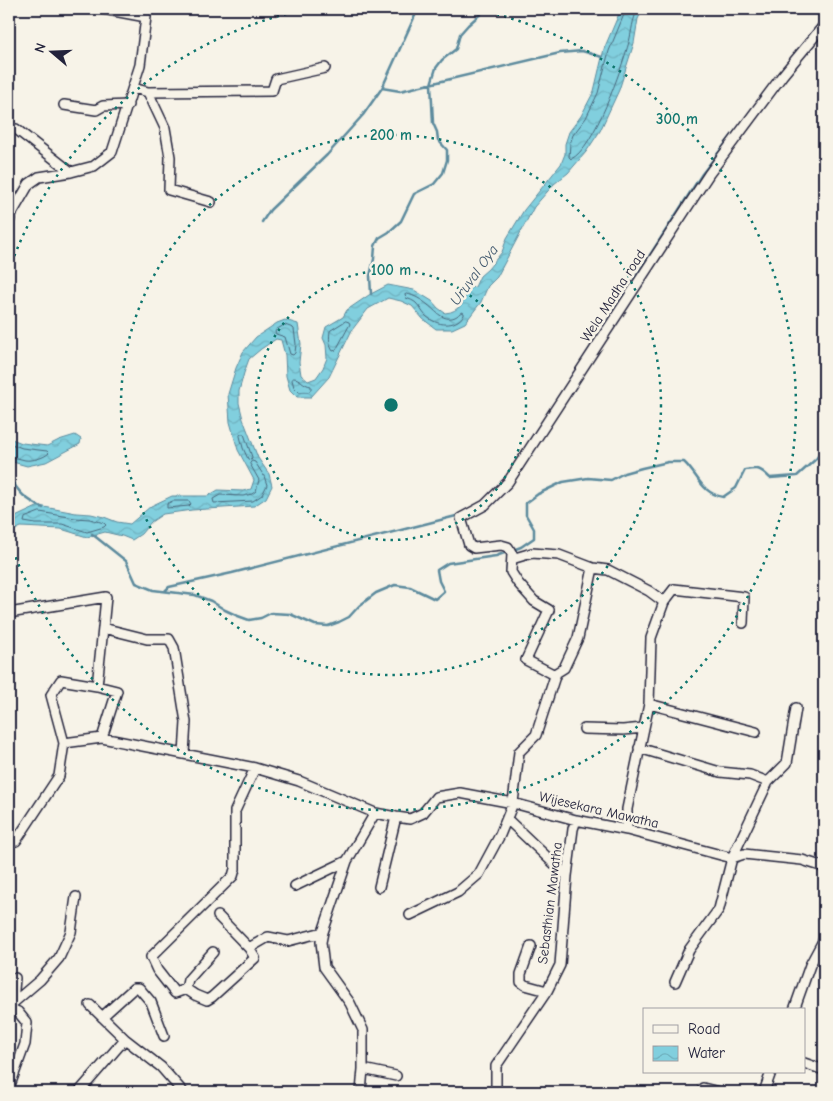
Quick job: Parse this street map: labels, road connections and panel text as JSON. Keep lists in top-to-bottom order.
{
  "streets": {
    "street": ["Wela Madha road", "Wijesekara Mawatha", "Sebasthian Mawatha"]
  },
  "crossings": [
    ["Wijesekara Mawatha", "Sebasthian Mawatha"]
  ],
  "water": ["Uruval Oya"],
  "legend": ["Road", "Water"],
  "north": "left",
  "rings": ["300 m", "200 m", "100 m"]
}
